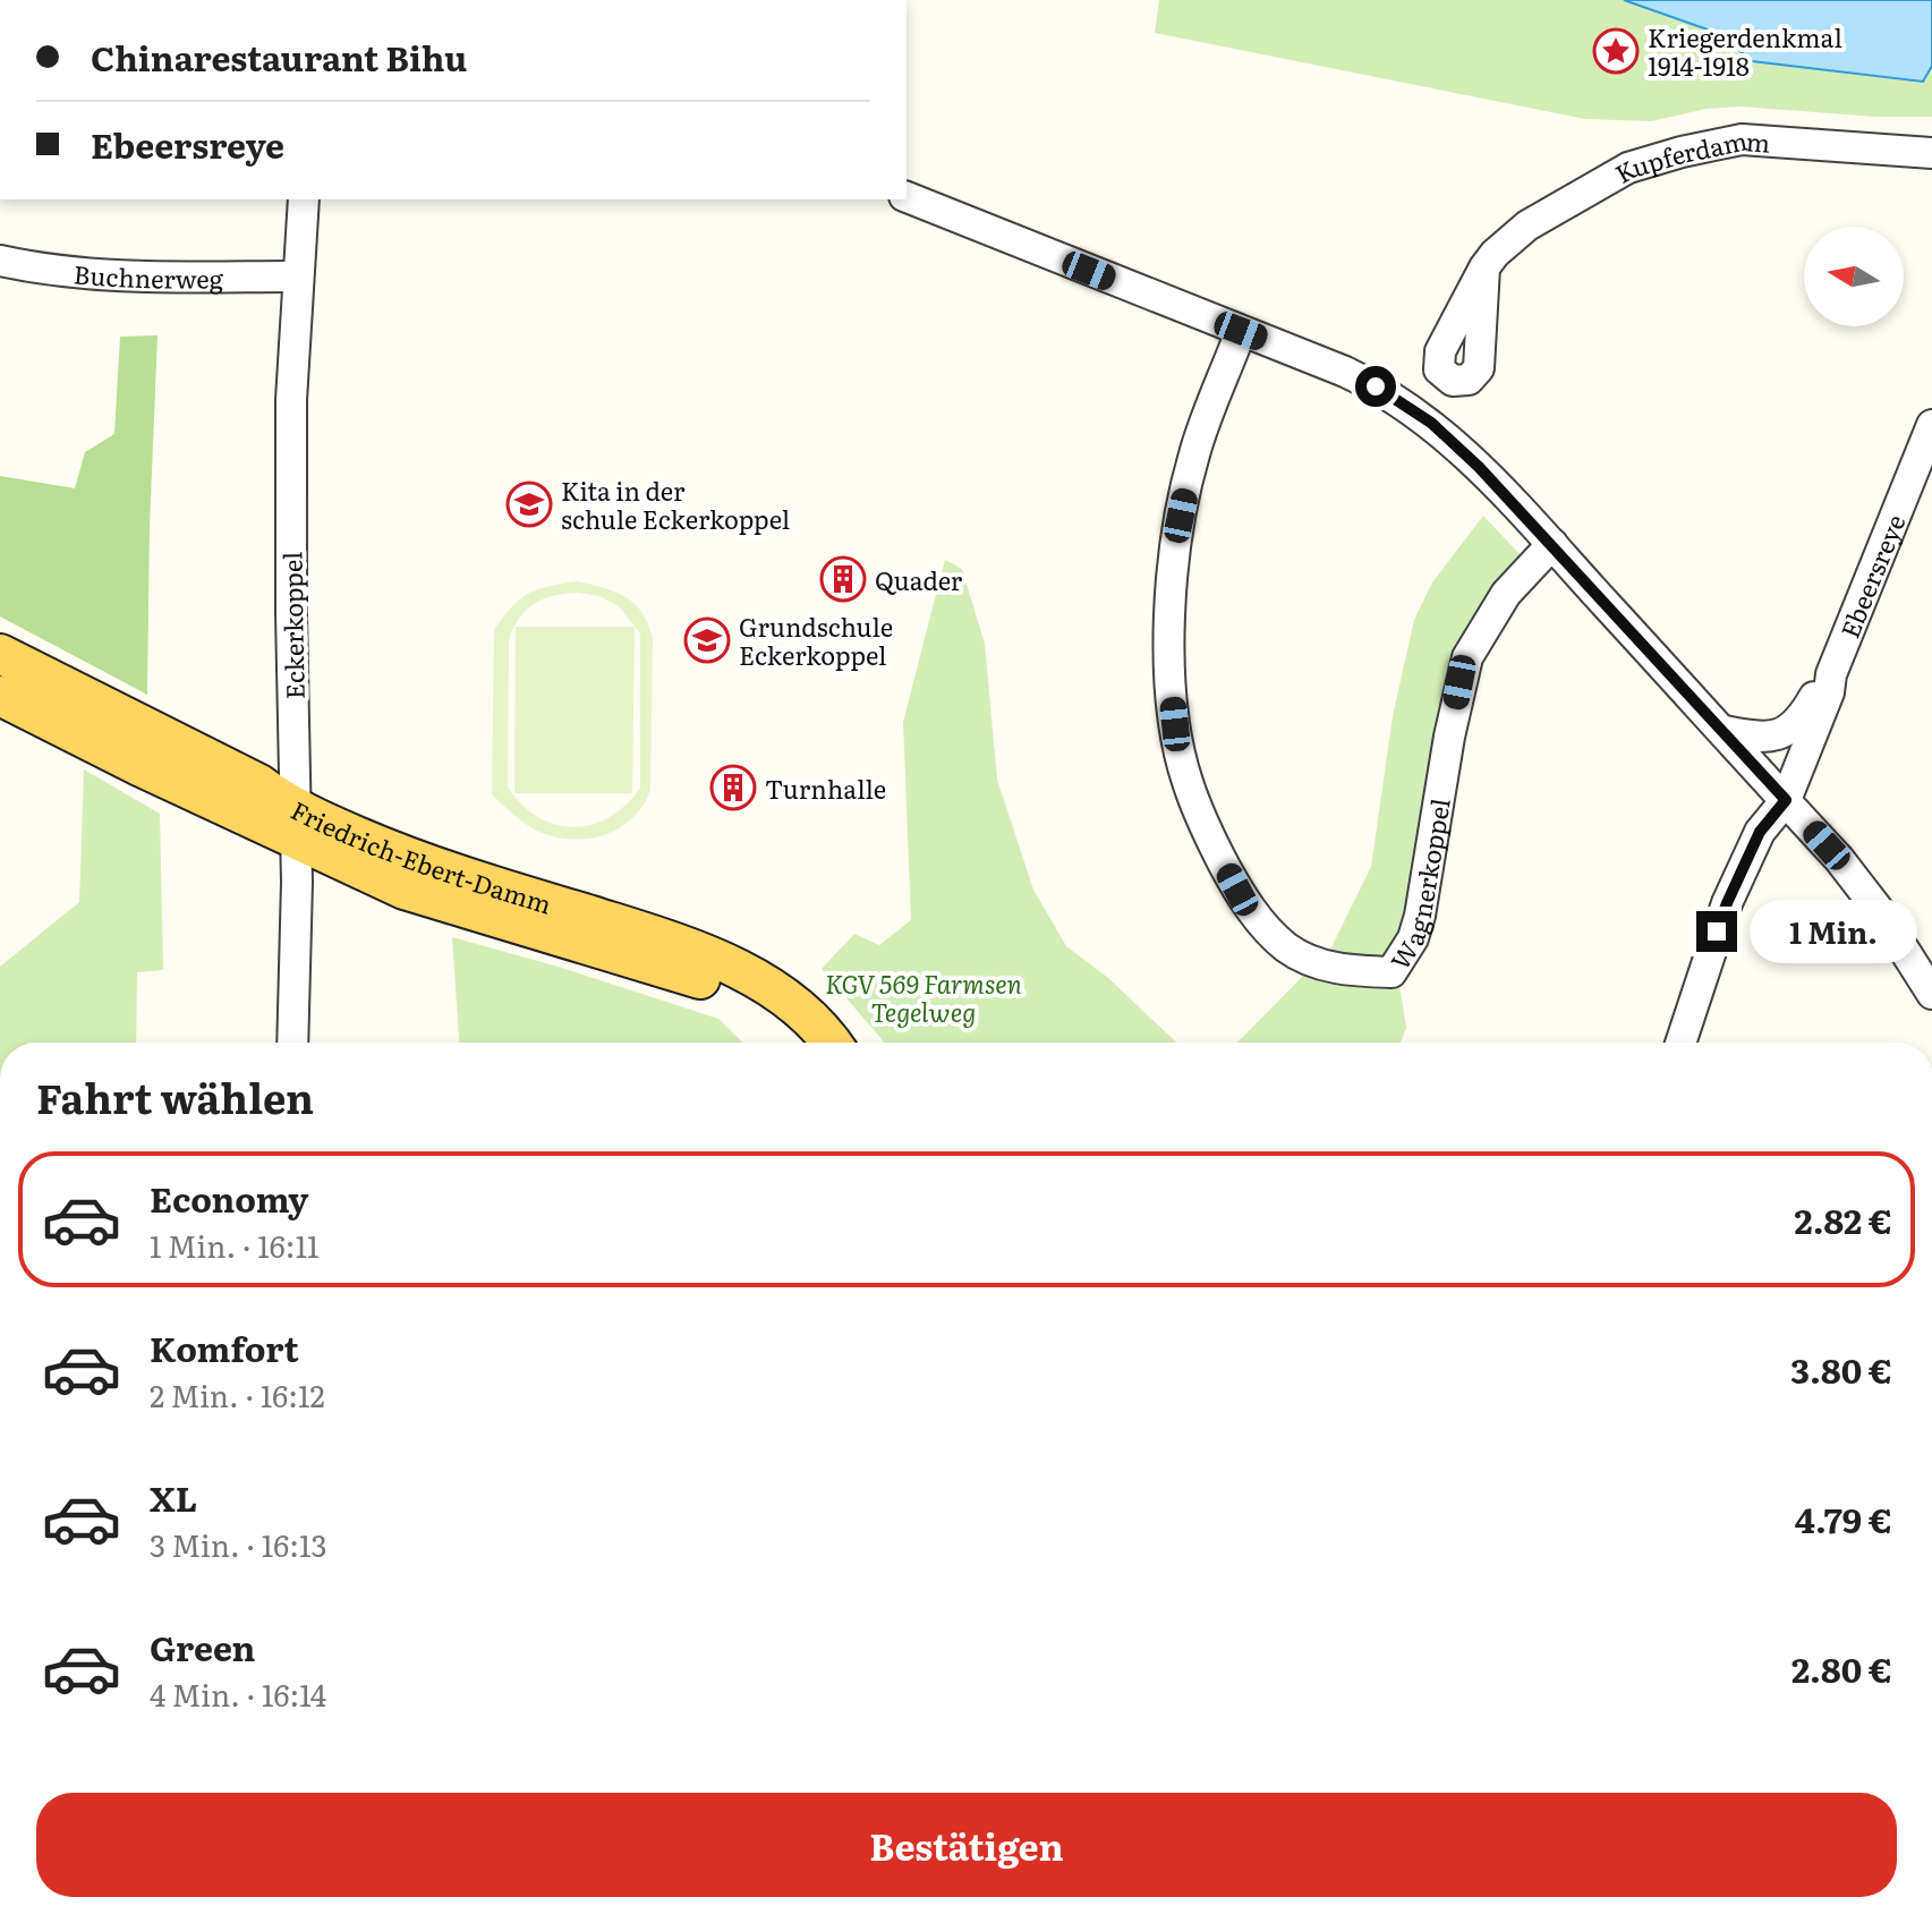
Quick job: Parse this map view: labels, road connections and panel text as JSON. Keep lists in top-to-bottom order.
{
  "streets": {
    "main road": ["Friedrich-Ebert-Damm"],
    "street": [
      "Kupferdamm",
      "Buchnerweg",
      "Ebeersreye",
      "Eckerkoppel",
      "Wagnerkoppel"
    ]
  },
  "crossings": [
    ["Buchnerweg", "Eckerkoppel"],
    ["Eckerkoppel", "Friedrich-Ebert-Damm"]
  ],
  "parks": ["KGV 569 Farmsen Tegelweg"],
  "places": {
    "place": ["Kriegerdenkmal 1914-1918"],
    "school or university": ["Kita in der schule Eckerkoppel", "Grundschule Eckerkoppel"],
    "building": ["Quader", "Turnhalle"]
  },
  "north": "left",
  "page": {
    "banner": ["Chinarestaurant Bihu", "Ebeersreye"],
    "bubble": "1 Min.",
    "heading": "Fahrt wählen",
    "list": [
      {
        "name": "Economy",
        "note": "1 Min. · 16:11",
        "value": "2.82 €"
      },
      {
        "name": "Komfort",
        "note": "2 Min. · 16:12",
        "value": "3.80 €"
      },
      {
        "name": "XL",
        "note": "3 Min. · 16:13",
        "value": "4.79 €"
      },
      {
        "name": "Green",
        "note": "4 Min. · 16:14",
        "value": "2.80 €"
      }
    ],
    "buttons": "Bestätigen"
  }
}
